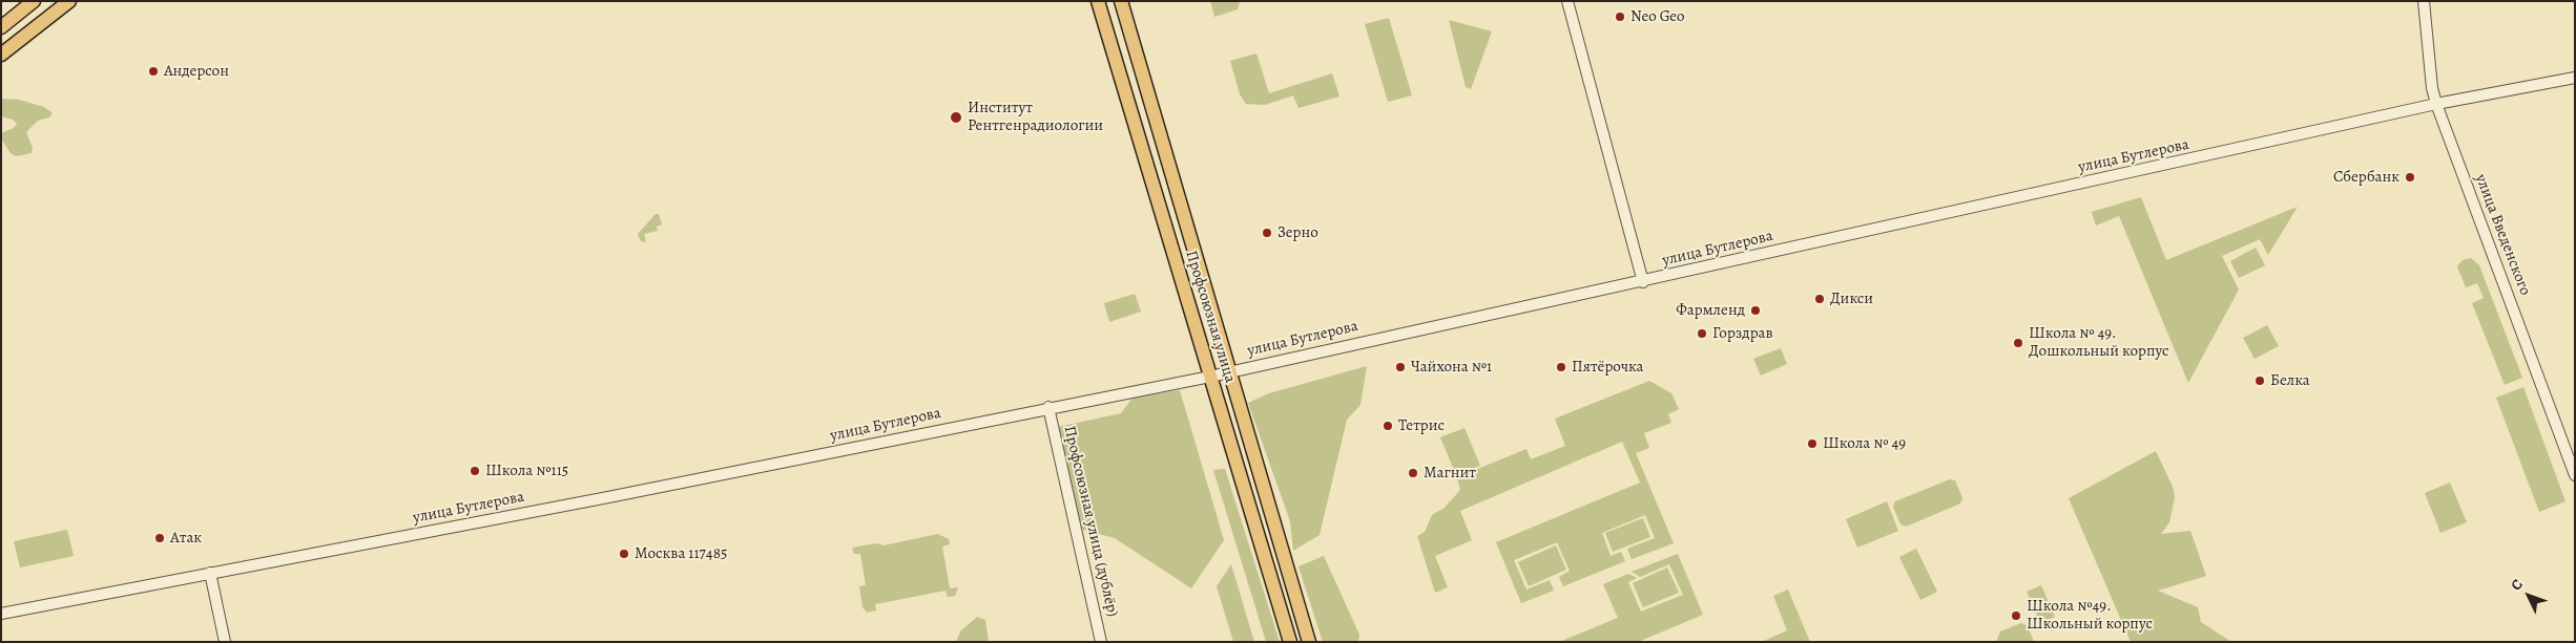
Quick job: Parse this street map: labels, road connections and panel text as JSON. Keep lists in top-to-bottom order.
{
  "streets": {
    "main road": ["Профсоюзная улица"],
    "street": ["улица Бутлерова", "улица Введенского", "Профсоюзная улица (дублёр)"]
  },
  "crossings": [
    ["улица Бутлерова", "улица Введенского"],
    ["улица Бутлерова", "Профсоюзная улица"],
    ["улица Бутлерова", "Профсоюзная улица (дублёр)"]
  ],
  "places": [
    "Neo Geo",
    "Андерсон",
    "Институт Рентгенрадиологии",
    "Сбербанк",
    "Зерно",
    "Дикси",
    "Фармленд",
    "Горздрав",
    "Школа № 49. Дошкольный корпус",
    "Чайхона №1",
    "Пятёрочка",
    "Белка",
    "Тетрис",
    "Школа № 49",
    "Школа №115",
    "Магнит",
    "Атак",
    "Москва 117485",
    "Школа №49. Школьный корпус"
  ],
  "north": "top left"
}
